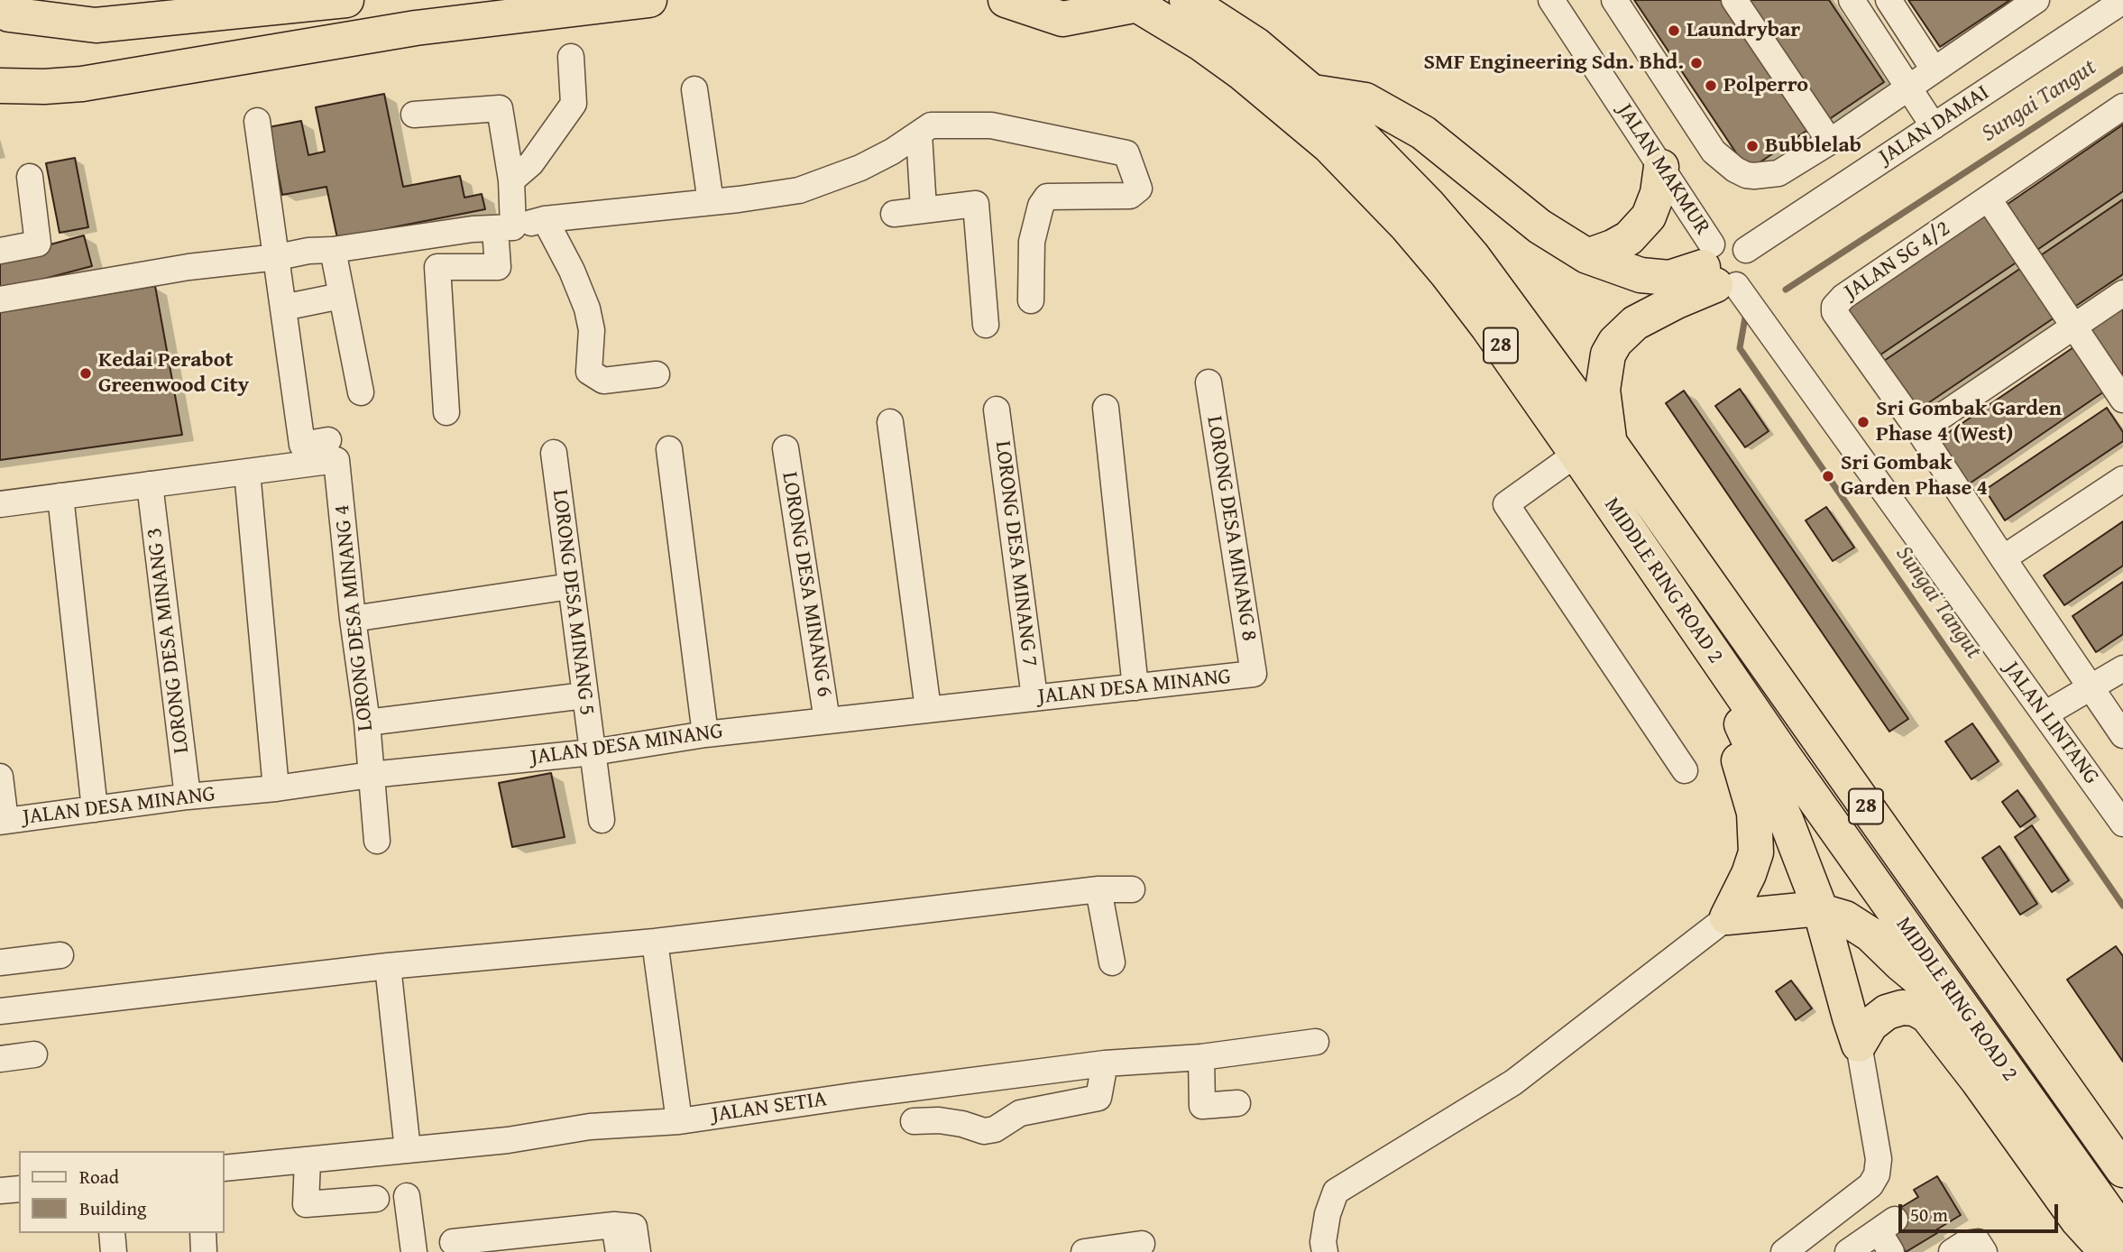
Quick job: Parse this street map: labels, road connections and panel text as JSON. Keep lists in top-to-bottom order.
{
  "streets": {
    "highway": ["28", "MIDDLE RING ROAD 2"],
    "street": [
      "JALAN DAMAI",
      "JALAN MAKMUR",
      "JALAN SG 4/2",
      "LORONG DESA MINANG 8",
      "LORONG DESA MINANG 7",
      "LORONG DESA MINANG 6",
      "LORONG DESA MINANG 5",
      "LORONG DESA MINANG 4",
      "LORONG DESA MINANG 3",
      "JALAN DESA MINANG",
      "JALAN LINTANG",
      "JALAN SETIA"
    ]
  },
  "crossings": [
    ["JALAN MAKMUR", "JALAN LINTANG"],
    ["LORONG DESA MINANG 8", "JALAN DESA MINANG"],
    ["LORONG DESA MINANG 7", "JALAN DESA MINANG"],
    ["LORONG DESA MINANG 6", "JALAN DESA MINANG"],
    ["LORONG DESA MINANG 5", "JALAN DESA MINANG"],
    ["LORONG DESA MINANG 4", "JALAN DESA MINANG"],
    ["LORONG DESA MINANG 3", "JALAN DESA MINANG"]
  ],
  "water": ["Sungai Tangut"],
  "places": [
    "Laundrybar",
    "SMF Engineering Sdn. Bhd.",
    "Polperro",
    "Bubblelab",
    "Kedai Perabot Greenwood City",
    "Sri Gombak Garden Phase 4 (West)",
    "Sri Gombak Garden Phase 4"
  ],
  "legend": ["Road", "Building"],
  "scale_bar": "50 m"
}
